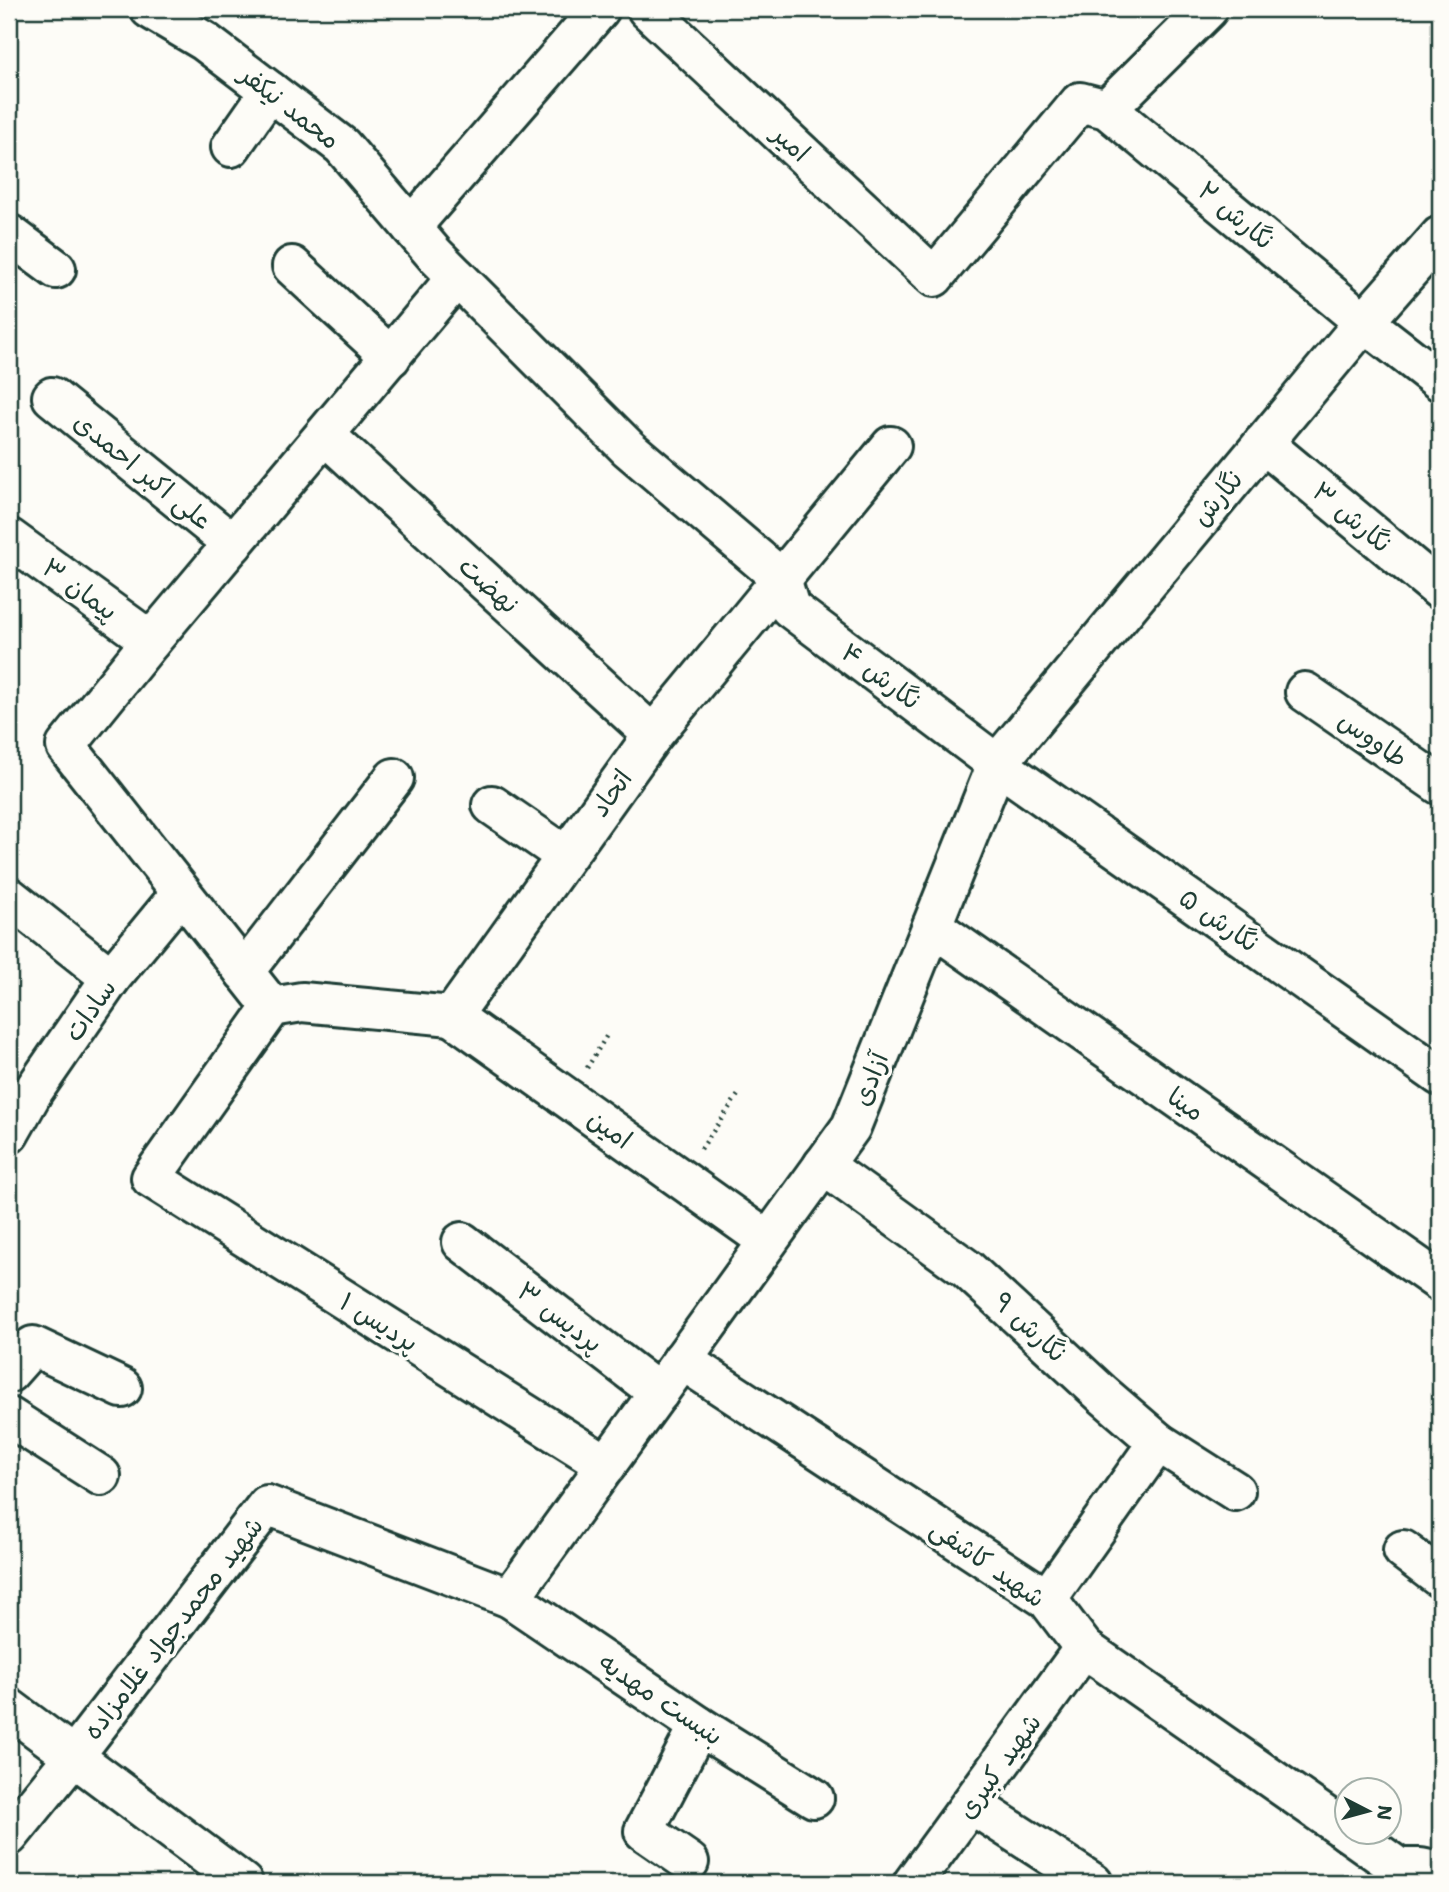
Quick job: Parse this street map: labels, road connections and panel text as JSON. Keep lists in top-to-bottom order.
{
  "streets": {
    "street": [
      "محمد نیکفر",
      "امیر",
      "نگارش ۲",
      "علی اکبر احمدی",
      "نگارش",
      "نگارش ۳",
      "نهضت",
      "پیمان ۳",
      "نگارش ۴",
      "طاووس",
      "اتحاد",
      "نگارش ۵",
      "سادات",
      "آزادی",
      "مینا",
      "امین",
      "پردیس ۳",
      "پردیس ۱",
      "نگارش ۹",
      "شهید کاشفی",
      "شهید محمدجواد غلامزاده",
      "بنبست مهدیه",
      "شهید کبیری"
    ]
  },
  "crossings": [
    ["محمد نیکفر", "نگارش ۴"],
    ["محمد نیکفر", "اتحاد"],
    ["امیر", "نگارش ۲"],
    ["نگارش ۲", "نگارش"],
    ["نگارش", "نگارش ۳"],
    ["نگارش", "نگارش ۴"],
    ["نگارش", "نگارش ۵"],
    ["نگارش", "آزادی"],
    ["نهضت", "اتحاد"],
    ["نگارش ۴", "اتحاد"],
    ["نگارش ۴", "نگارش ۵"],
    ["نگارش ۴", "آزادی"],
    ["اتحاد", "امین"],
    ["نگارش ۵", "آزادی"],
    ["آزادی", "مینا"],
    ["آزادی", "امین"],
    ["آزادی", "نگارش ۹"],
    ["آزادی", "شهید کاشفی"],
    ["شهید کاشفی", "شهید کبیری"],
    ["شهید محمدجواد غلامزاده", "بنبست مهدیه"]
  ],
  "north": "right"
}
